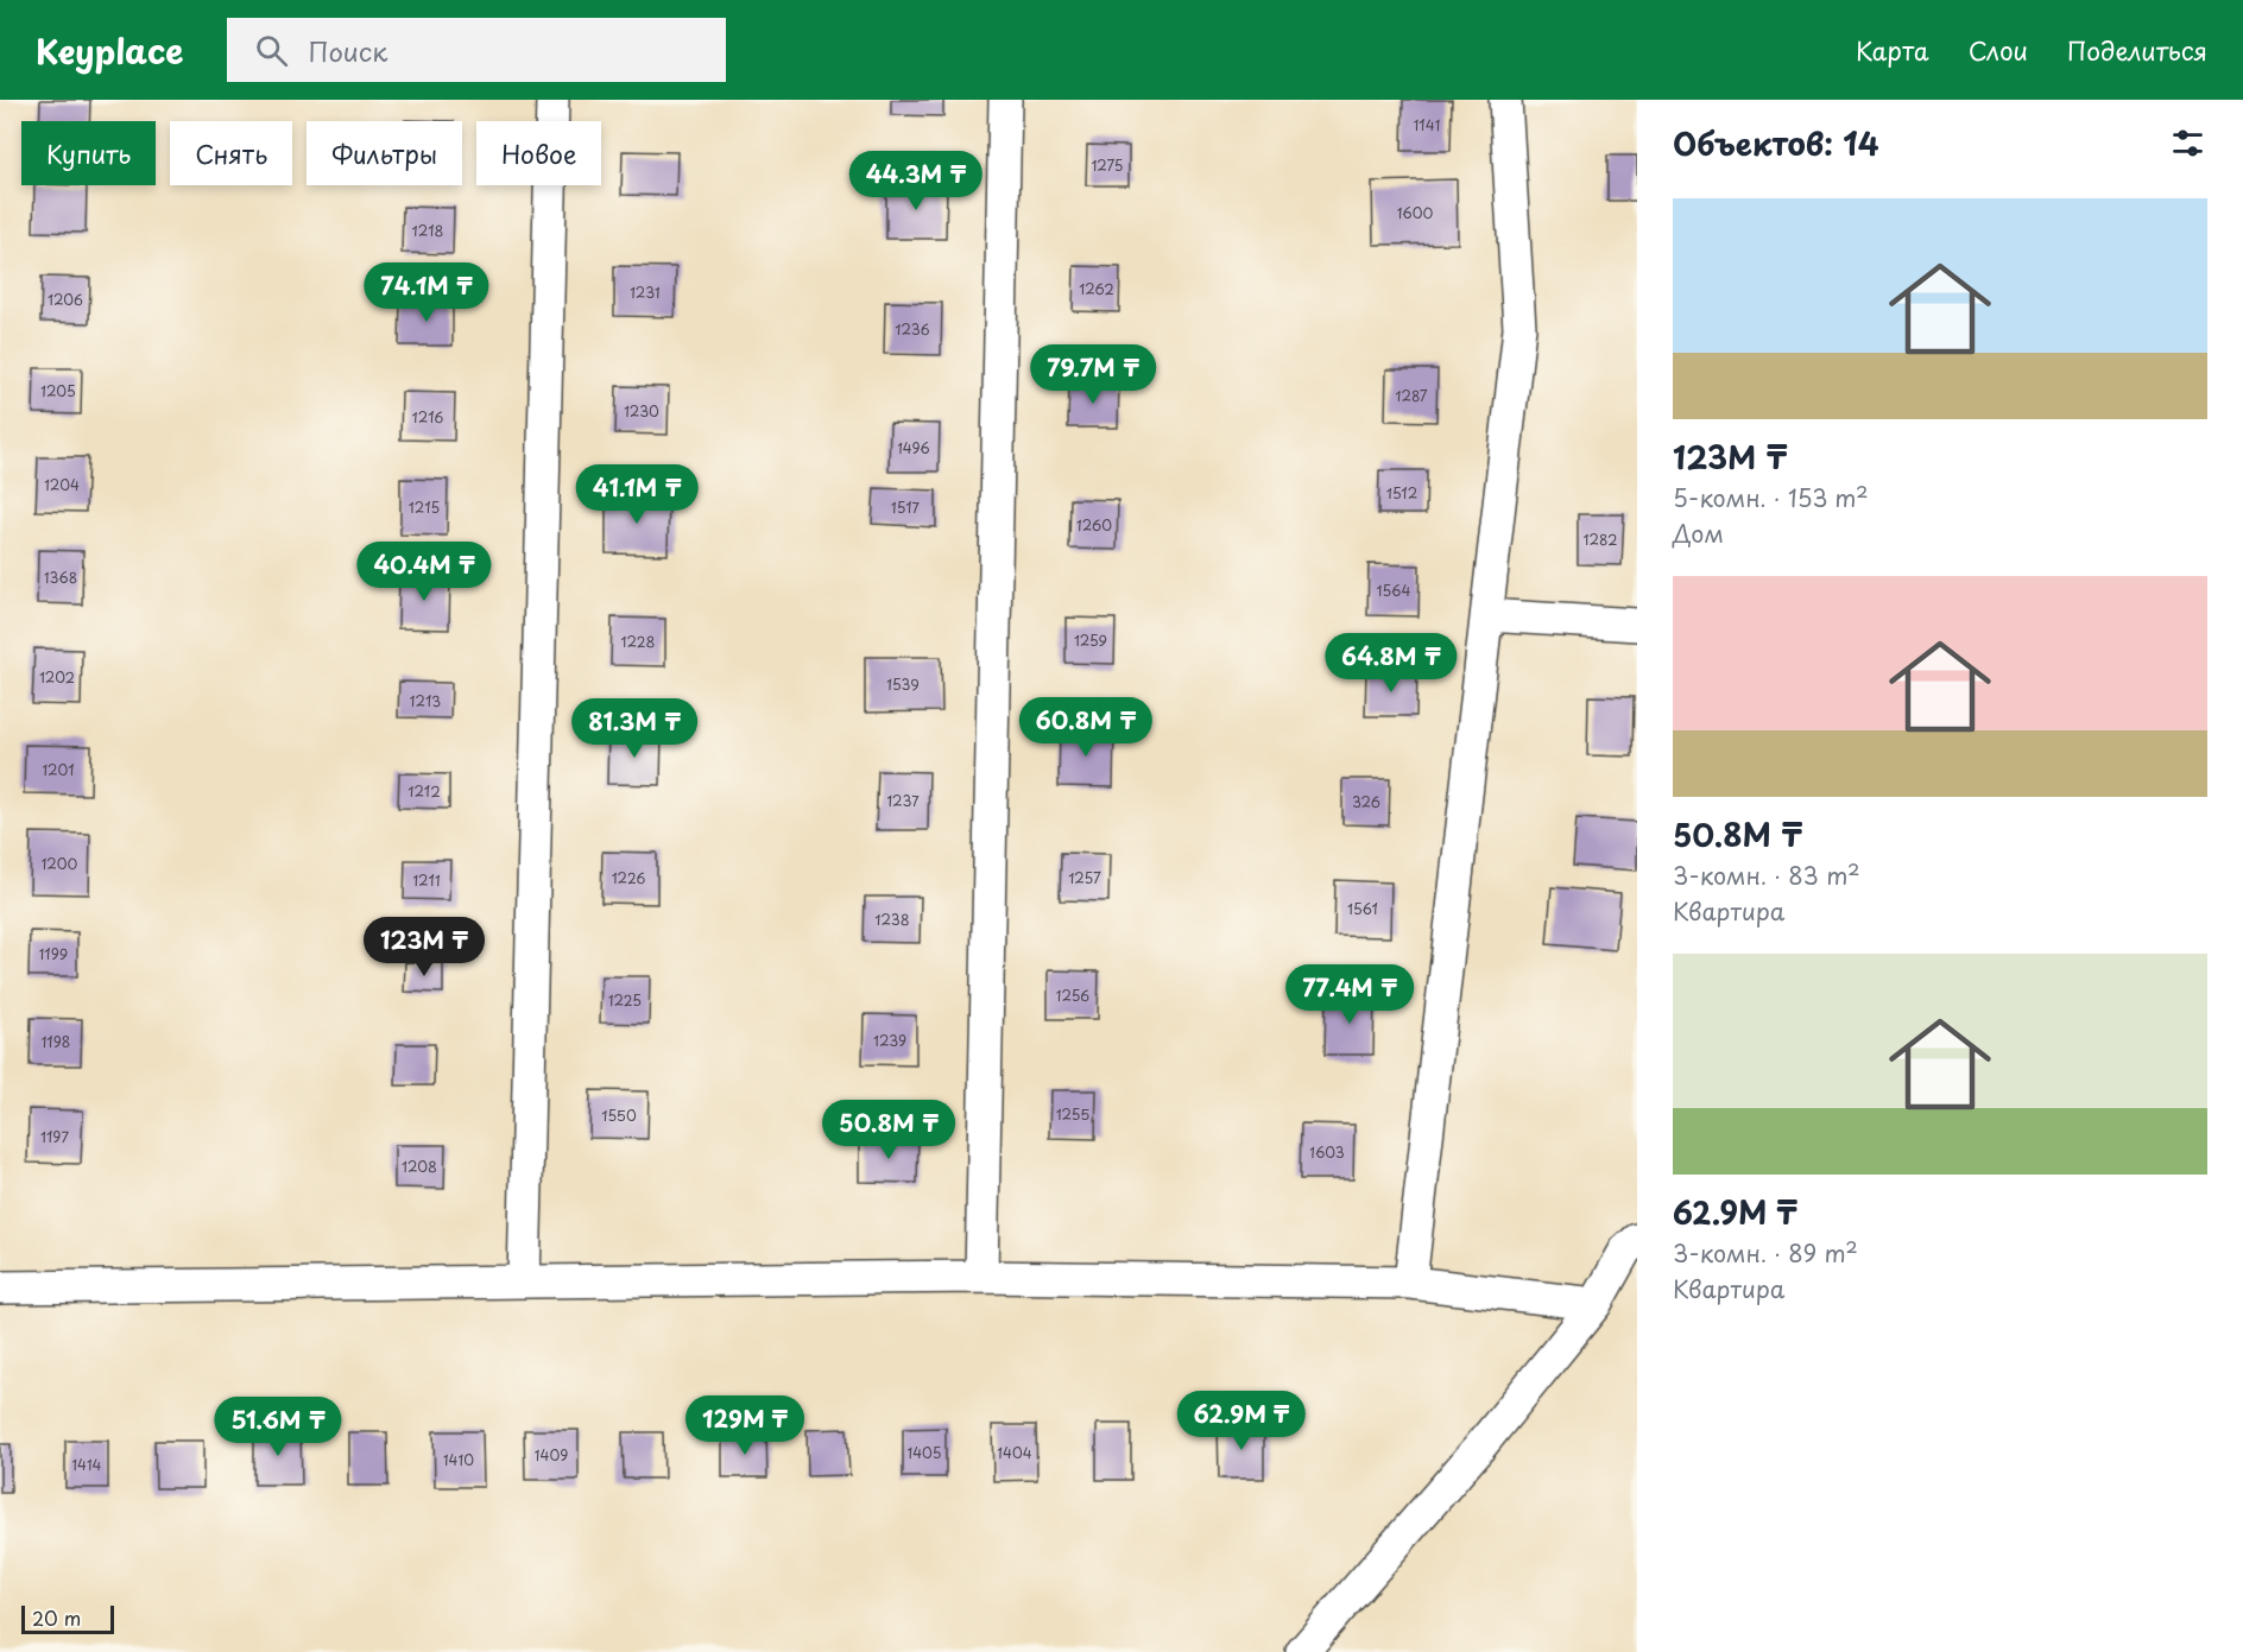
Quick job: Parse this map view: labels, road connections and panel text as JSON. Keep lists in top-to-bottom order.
{
  "house_numbers": [
    "1141",
    "1275",
    "1600",
    "1218",
    "1262",
    "1231",
    "1206",
    "1236",
    "1205",
    "1287",
    "1230",
    "1216",
    "1496",
    "1204",
    "1512",
    "1215",
    "1517",
    "1260",
    "1282",
    "1368",
    "1564",
    "1259",
    "1228",
    "1202",
    "1539",
    "1213",
    "1201",
    "1212",
    "1237",
    "326",
    "1200",
    "1226",
    "1257",
    "1211",
    "1561",
    "1238",
    "1199",
    "1256",
    "1225",
    "1239",
    "1198",
    "1255",
    "1550",
    "1197",
    "1603",
    "1208",
    "1405",
    "1404",
    "1409",
    "1410",
    "1414"
  ],
  "scale_bar": "20 m",
  "page": {
    "header": "Keyplace",
    "search": "Поиск",
    "nav": ["Карта", "Слои", "Поделиться"],
    "heading": "Объектов: 14",
    "chip": [
      "Купить",
      "Снять",
      "Фильтры",
      "Новое"
    ],
    "price": [
      "44.3M ₸",
      "74.1M ₸",
      "79.7M ₸",
      "41.1M ₸",
      "40.4M ₸",
      "64.8M ₸",
      "60.8M ₸",
      "81.3M ₸",
      "123M ₸",
      "77.4M ₸",
      "50.8M ₸",
      "62.9M ₸",
      "129M ₸",
      "51.6M ₸"
    ],
    "list": [
      {
        "name": "123M ₸",
        "note": "5-комн. · 153 m² · Дом"
      },
      {
        "name": "50.8M ₸",
        "note": "3-комн. · 83 m² · Квартира"
      },
      {
        "name": "62.9M ₸",
        "note": "3-комн. · 89 m² · Квартира"
      }
    ],
    "scale": "20 m"
  }
}
